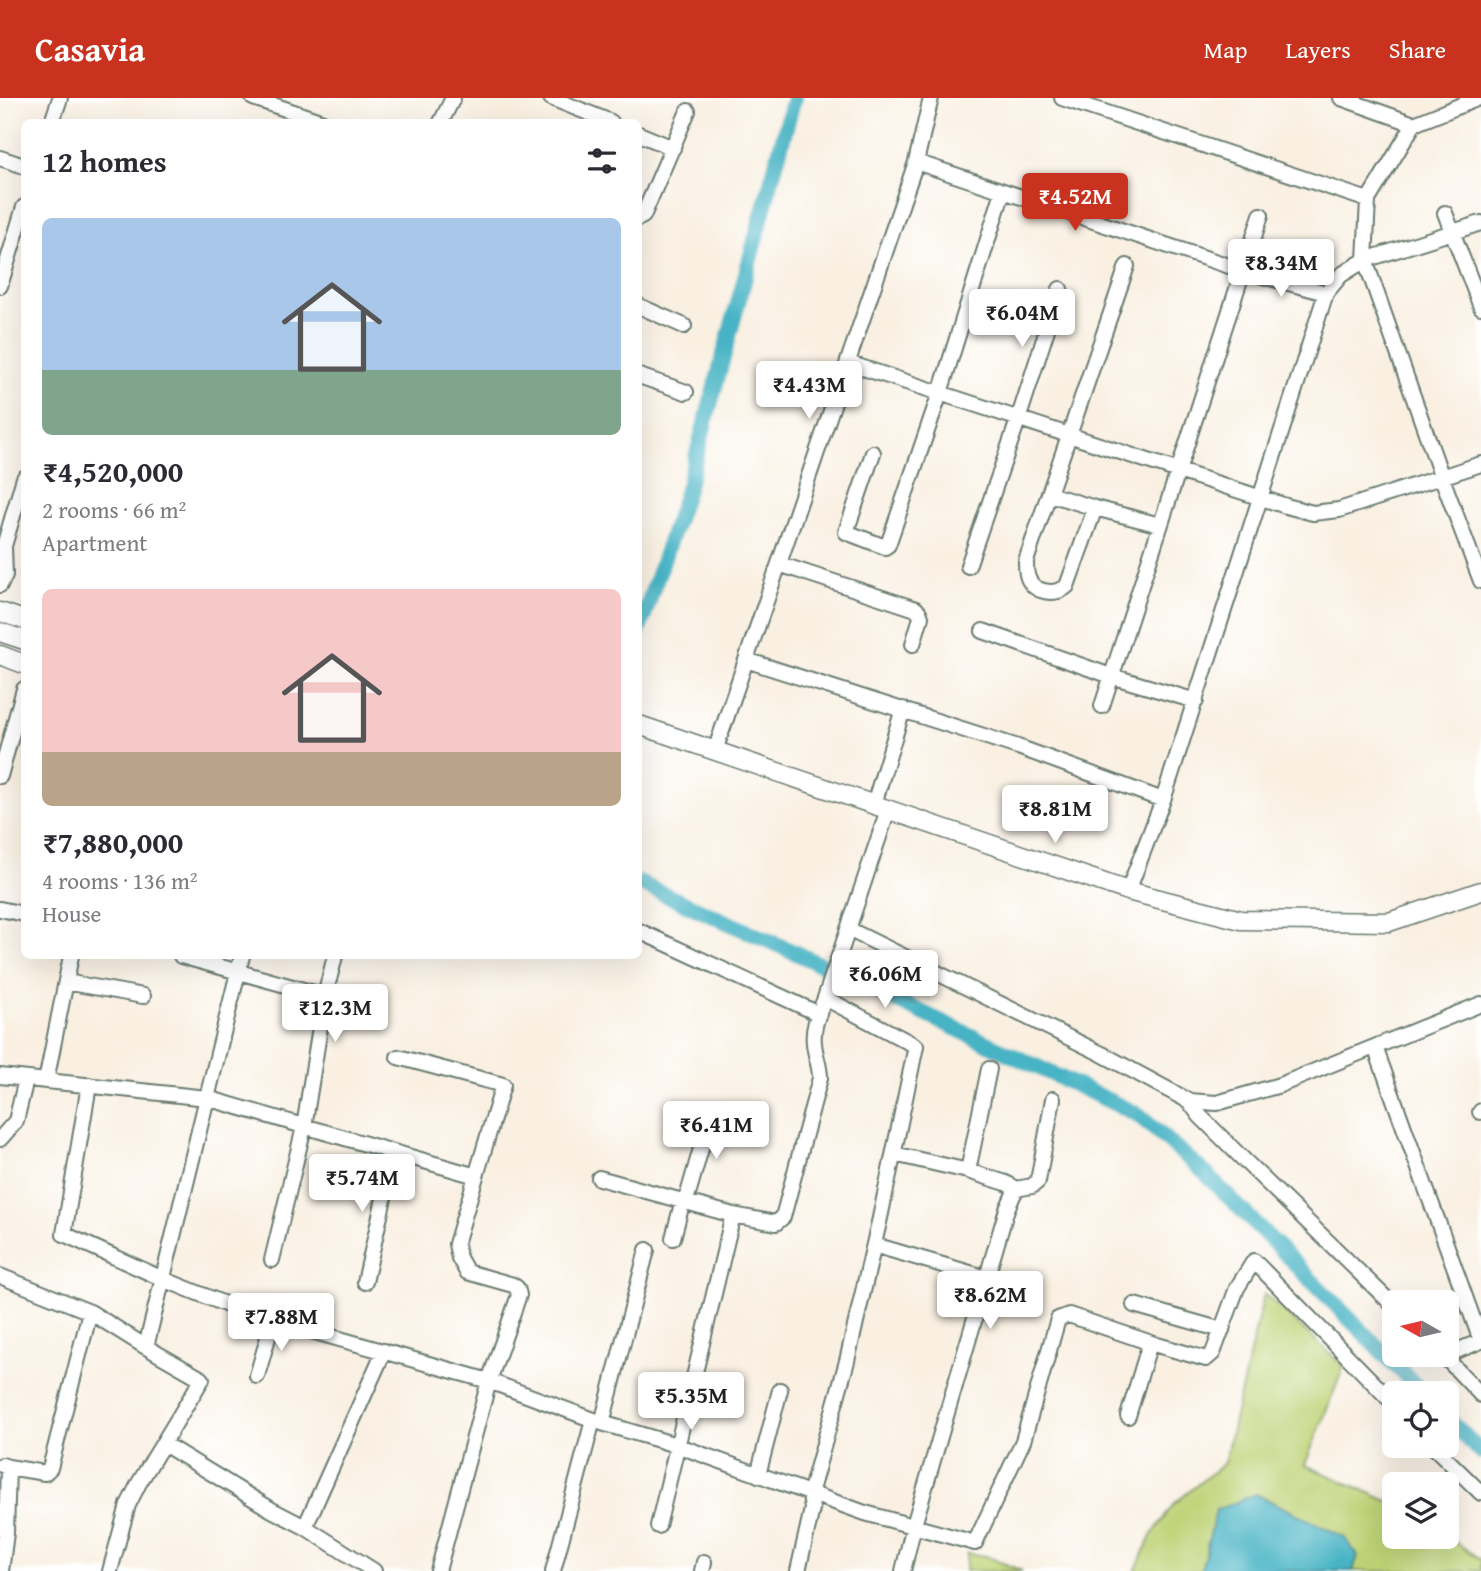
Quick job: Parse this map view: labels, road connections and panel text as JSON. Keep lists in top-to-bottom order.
{
  "north": "left",
  "page": {
    "header": "Casavia",
    "nav": ["Map", "Layers", "Share"],
    "heading": "12 homes",
    "price": [
      "₹4.52M",
      "₹8.34M",
      "₹6.04M",
      "₹4.43M",
      "₹8.81M",
      "₹6.06M",
      "₹12.3M",
      "₹6.41M",
      "₹5.74M",
      "₹8.62M",
      "₹7.88M",
      "₹5.35M"
    ],
    "list": [
      {
        "name": "₹4,520,000",
        "note": "2 rooms · 66 m² · Apartment"
      },
      {
        "name": "₹7,880,000",
        "note": "4 rooms · 136 m² · House"
      }
    ]
  }
}
